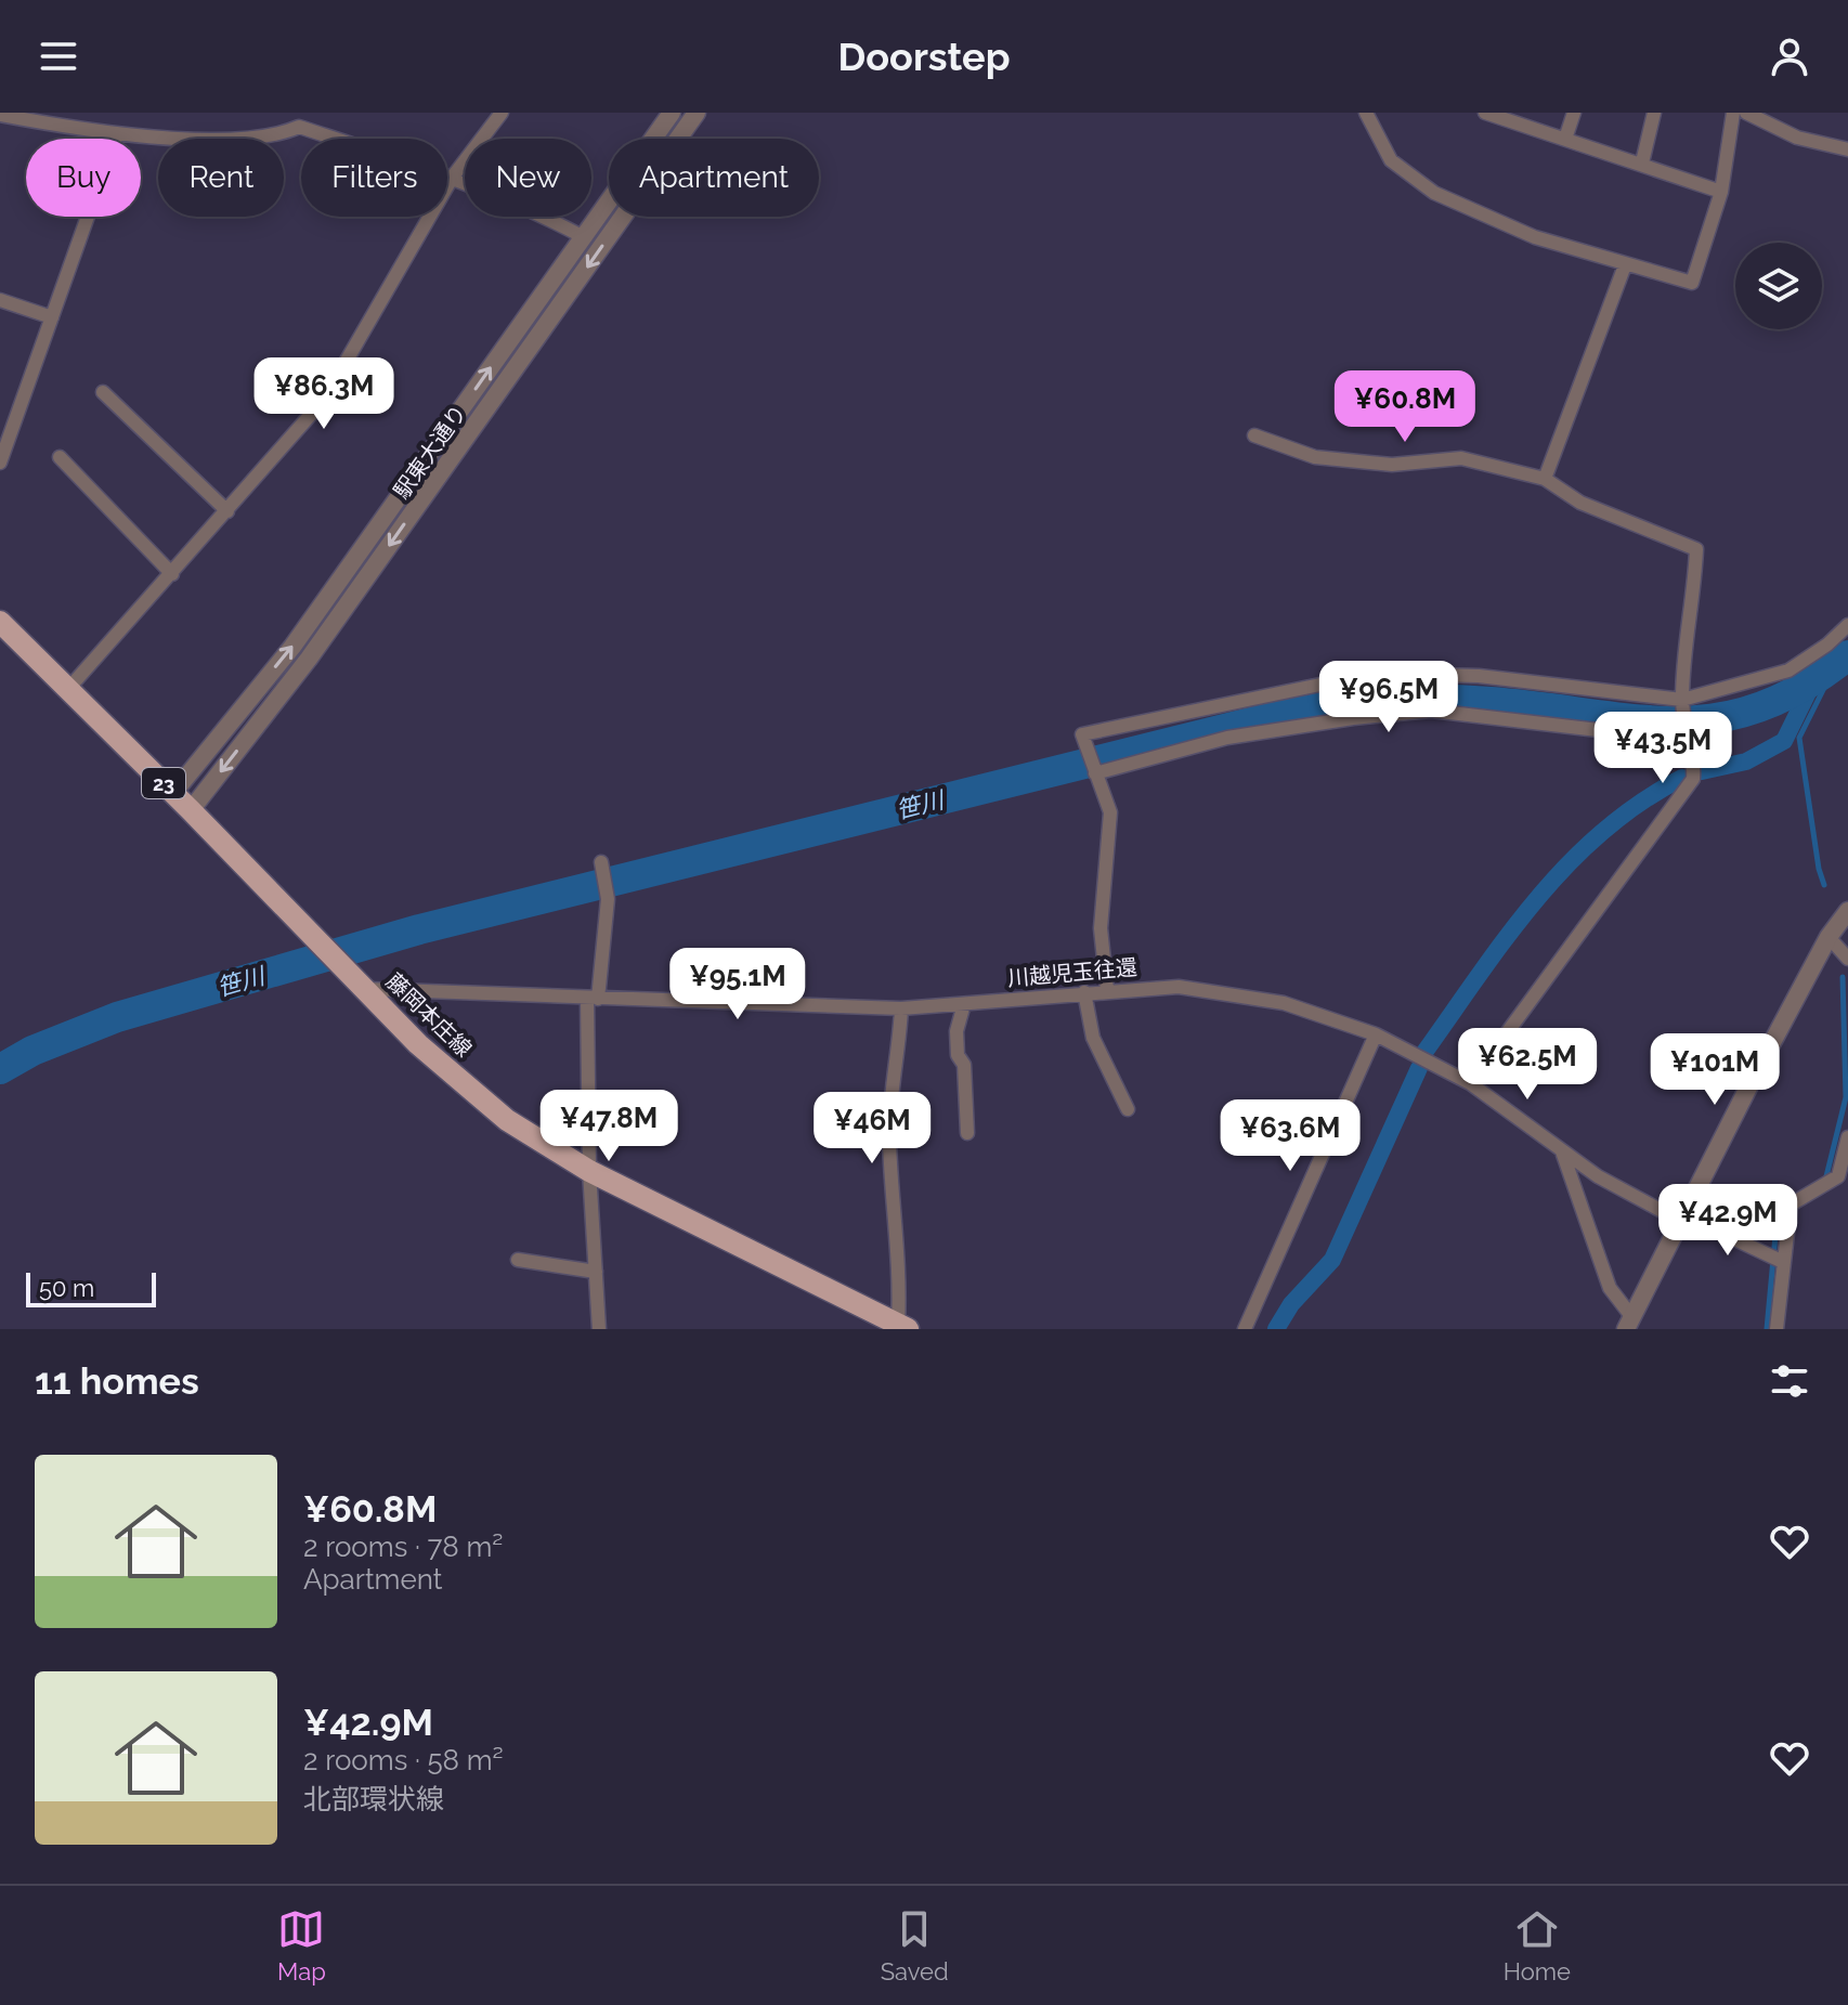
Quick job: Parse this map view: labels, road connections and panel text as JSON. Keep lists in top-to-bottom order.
{
  "streets": {
    "main road": ["23", "藤岡本庄線"],
    "street": ["駅東大通り", "川越児玉往還"]
  },
  "crossings": [
    ["駅東大通り", "藤岡本庄線"],
    ["川越児玉往還", "藤岡本庄線"]
  ],
  "water": ["笹川"],
  "scale_bar": "50 m",
  "page": {
    "header": "Doorstep",
    "chip": [
      "Buy",
      "Rent",
      "Filters",
      "New",
      "Apartment"
    ],
    "price": [
      "¥86.3M",
      "¥60.8M",
      "¥96.5M",
      "¥43.5M",
      "¥95.1M",
      "¥62.5M",
      "¥101M",
      "¥47.8M",
      "¥46M",
      "¥63.6M",
      "¥42.9M"
    ],
    "scale": "50 m",
    "heading": "11 homes",
    "list": [
      {
        "name": "¥60.8M",
        "note": "2 rooms · 78 m² · Apartment"
      },
      {
        "name": "¥42.9M",
        "note": "2 rooms · 58 m² · 北部環状線"
      }
    ],
    "tabs": ["Map", "Saved", "Home"]
  }
}
